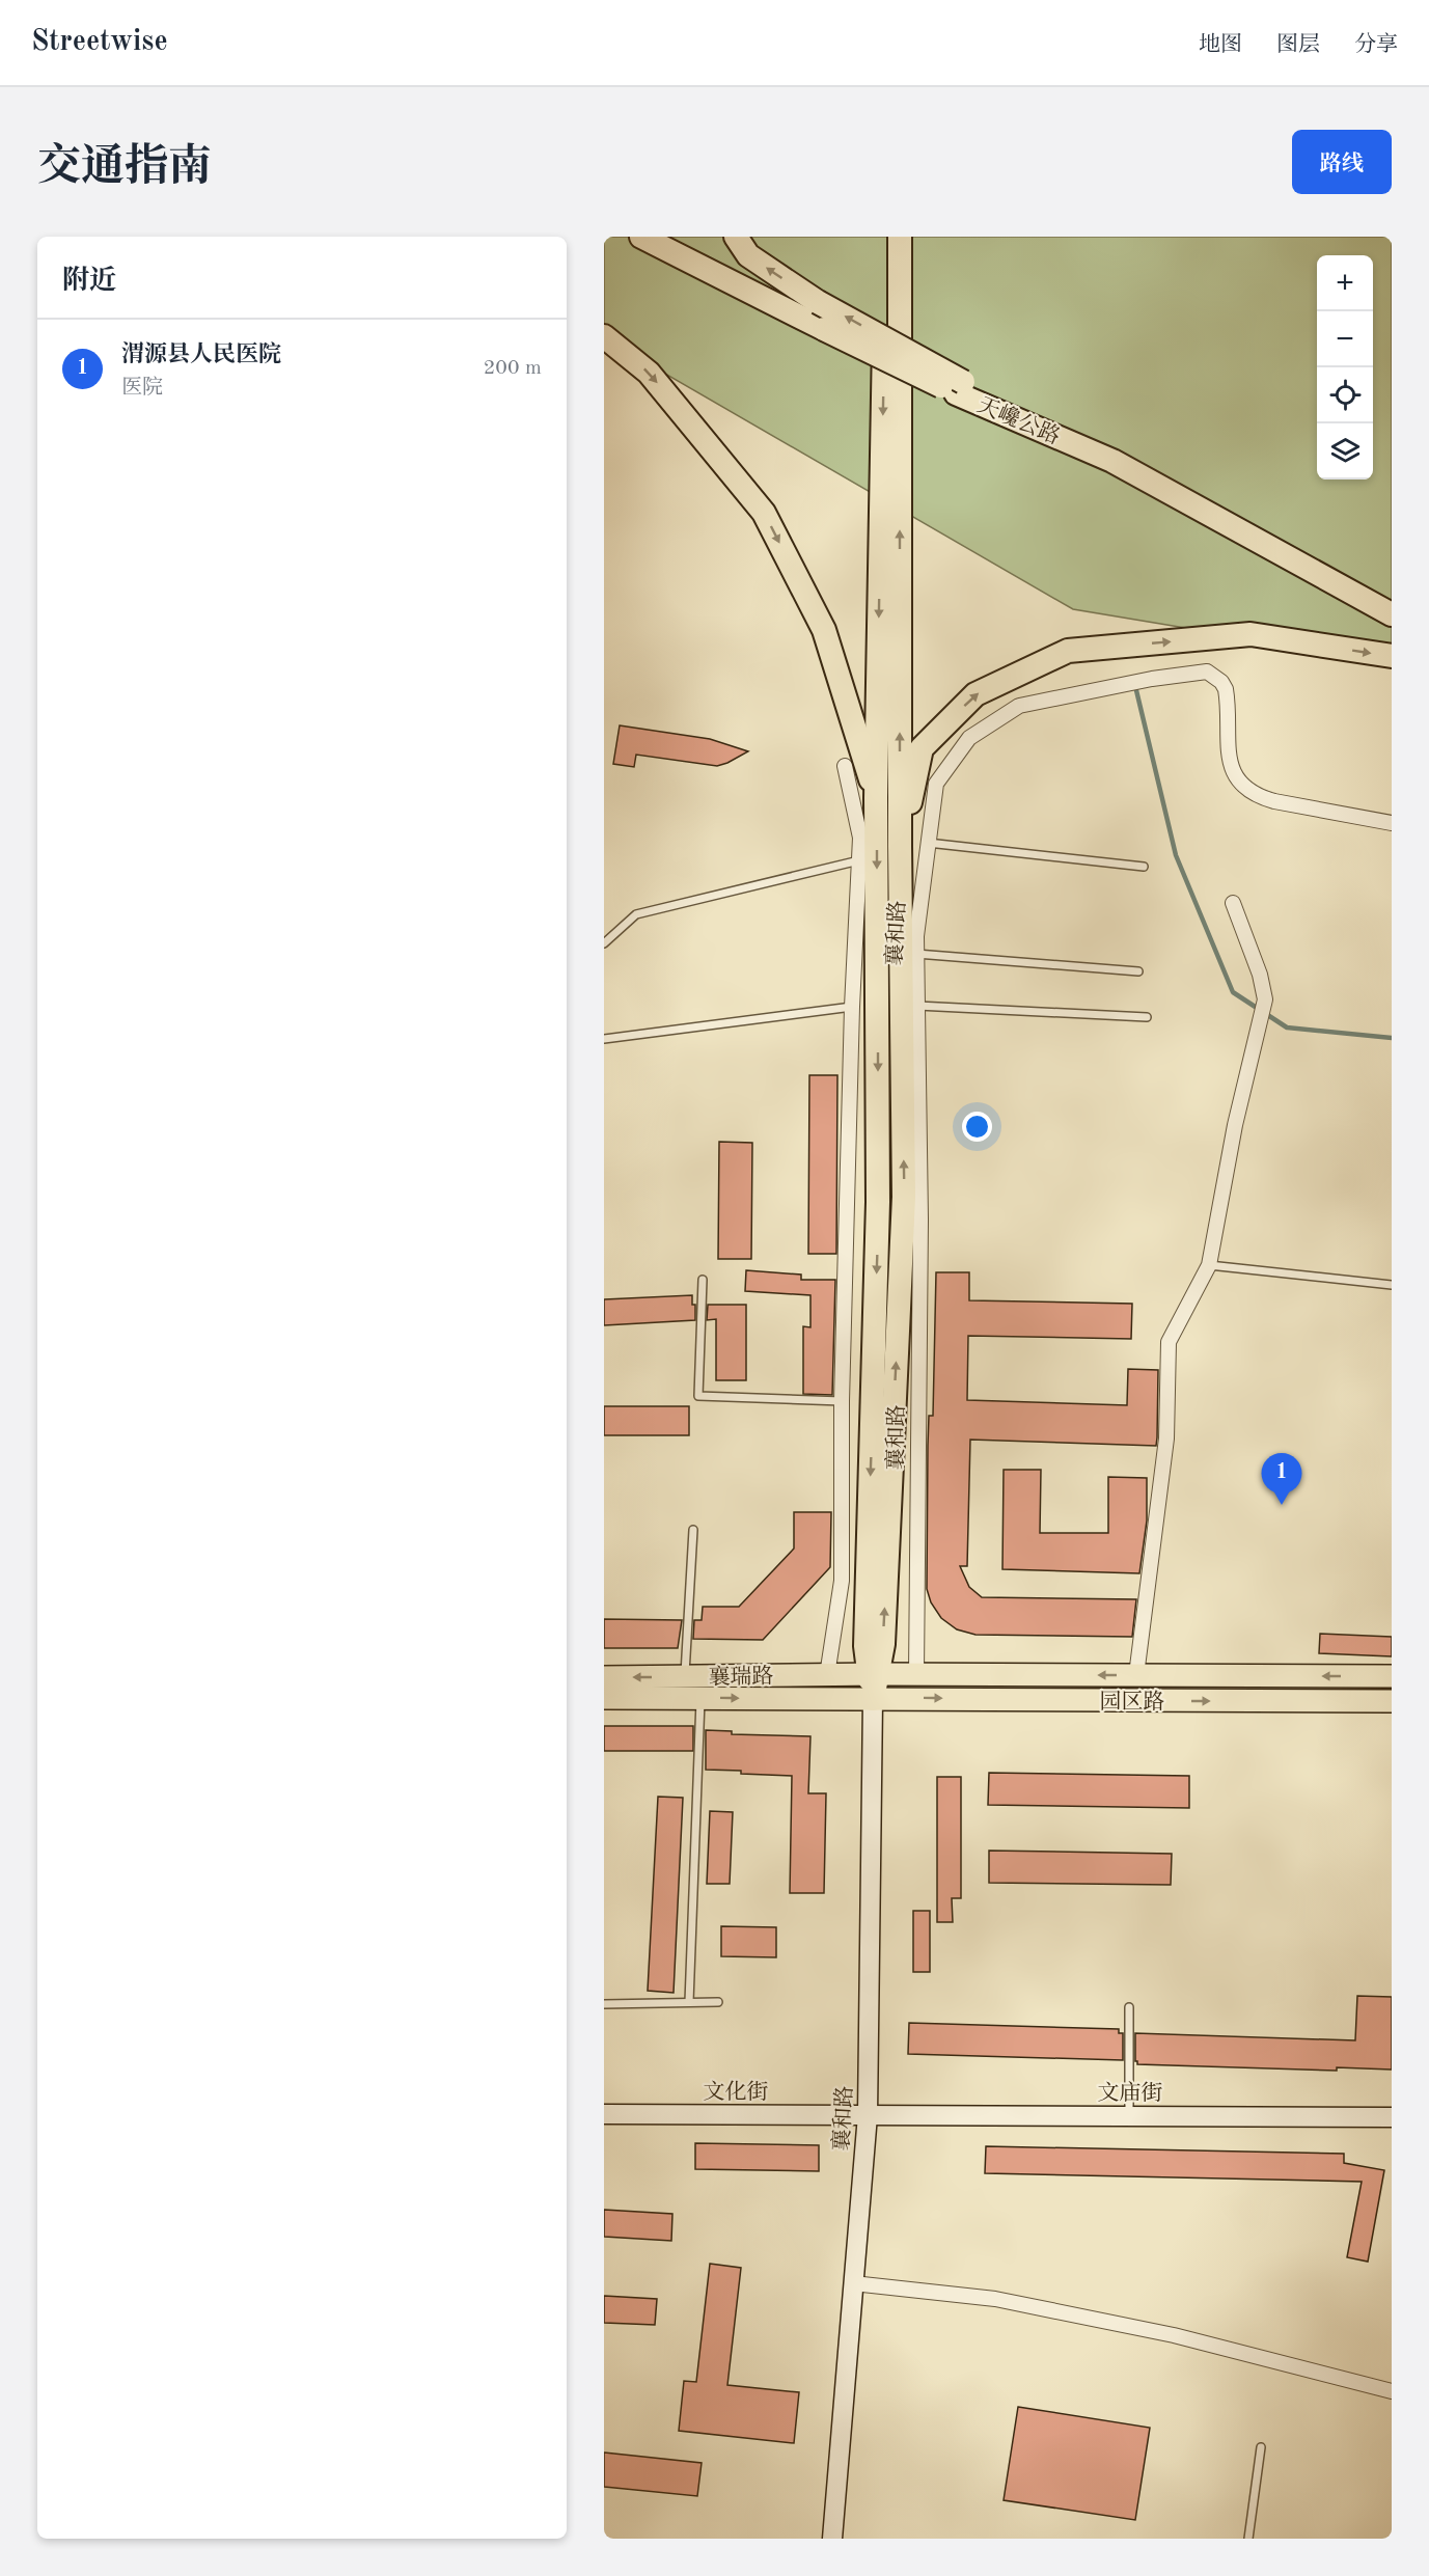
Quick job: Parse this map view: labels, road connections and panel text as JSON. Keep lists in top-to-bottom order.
{
  "streets": {
    "highway": ["天巉公路"],
    "main road": [
      "襄和路",
      "襄瑞路",
      "园区路",
      "文化街",
      "文庙街"
    ]
  },
  "crossings": [
    ["襄和路", "襄瑞路"],
    ["襄和路", "园区路"],
    ["襄和路", "文化街"],
    ["襄和路", "文庙街"],
    ["襄瑞路", "园区路"],
    ["文化街", "文庙街"]
  ],
  "page": {
    "header": "Streetwise",
    "nav": ["地图", "图层", "分享"],
    "title": "交通指南",
    "buttons": "路线",
    "heading": "附近",
    "map_buttons": ["+", "−"],
    "list": [
      {
        "mark": "1",
        "name": "渭源县人民医院",
        "note": "医院",
        "value": "200 m"
      }
    ],
    "pins": "1"
  }
}
